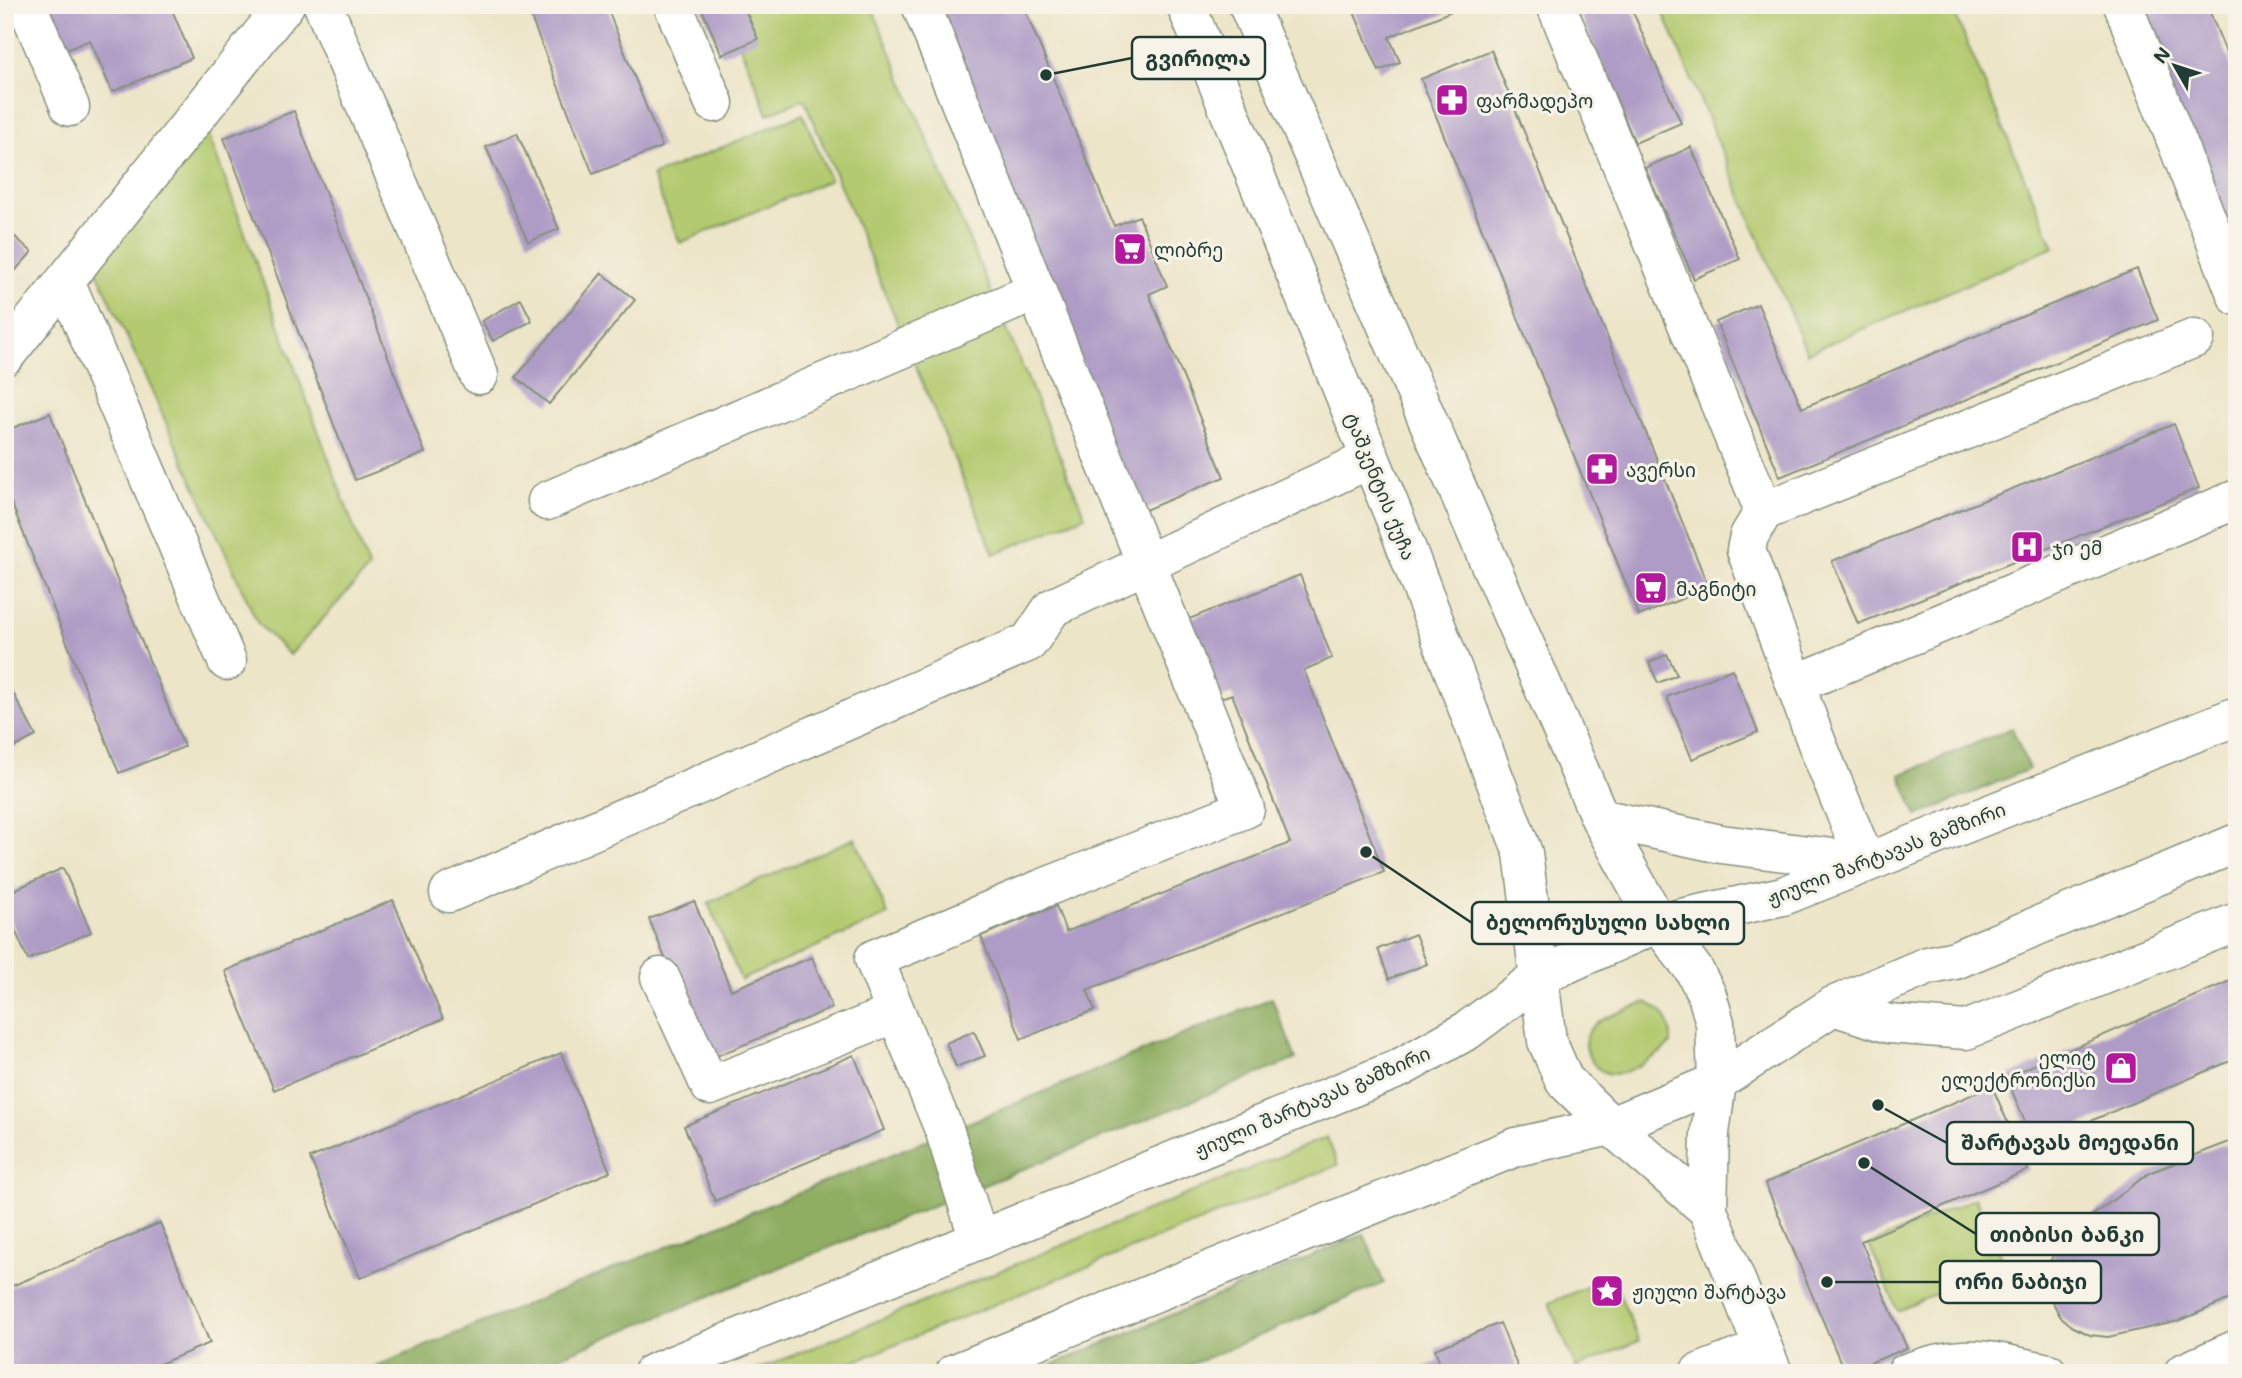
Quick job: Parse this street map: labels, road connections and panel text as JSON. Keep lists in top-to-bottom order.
{
  "streets": {
    "main road": ["ტაშკენტის ქუჩა", "ჟიული შარტავას გამზირი"]
  },
  "crossings": [
    ["ტაშკენტის ქუჩა", "ჟიული შარტავას გამზირი"]
  ],
  "places": {
    "other": [
      "გვირილა",
      "ბელორუსული სახლი",
      "შარტავას მოედანი",
      "თიბისი ბანკი",
      "ორი ნაბიჯი"
    ],
    "pharmacy": ["ფარმადეპო", "ავერსი"],
    "supermarket": ["ლიბრე", "მაგნიტი"],
    "hospital": ["ჯი ემ"],
    "shop": ["ელიტ ელექტრონიქსი"],
    "place": ["ჟიული შარტავა"]
  },
  "north": "top left"
}
